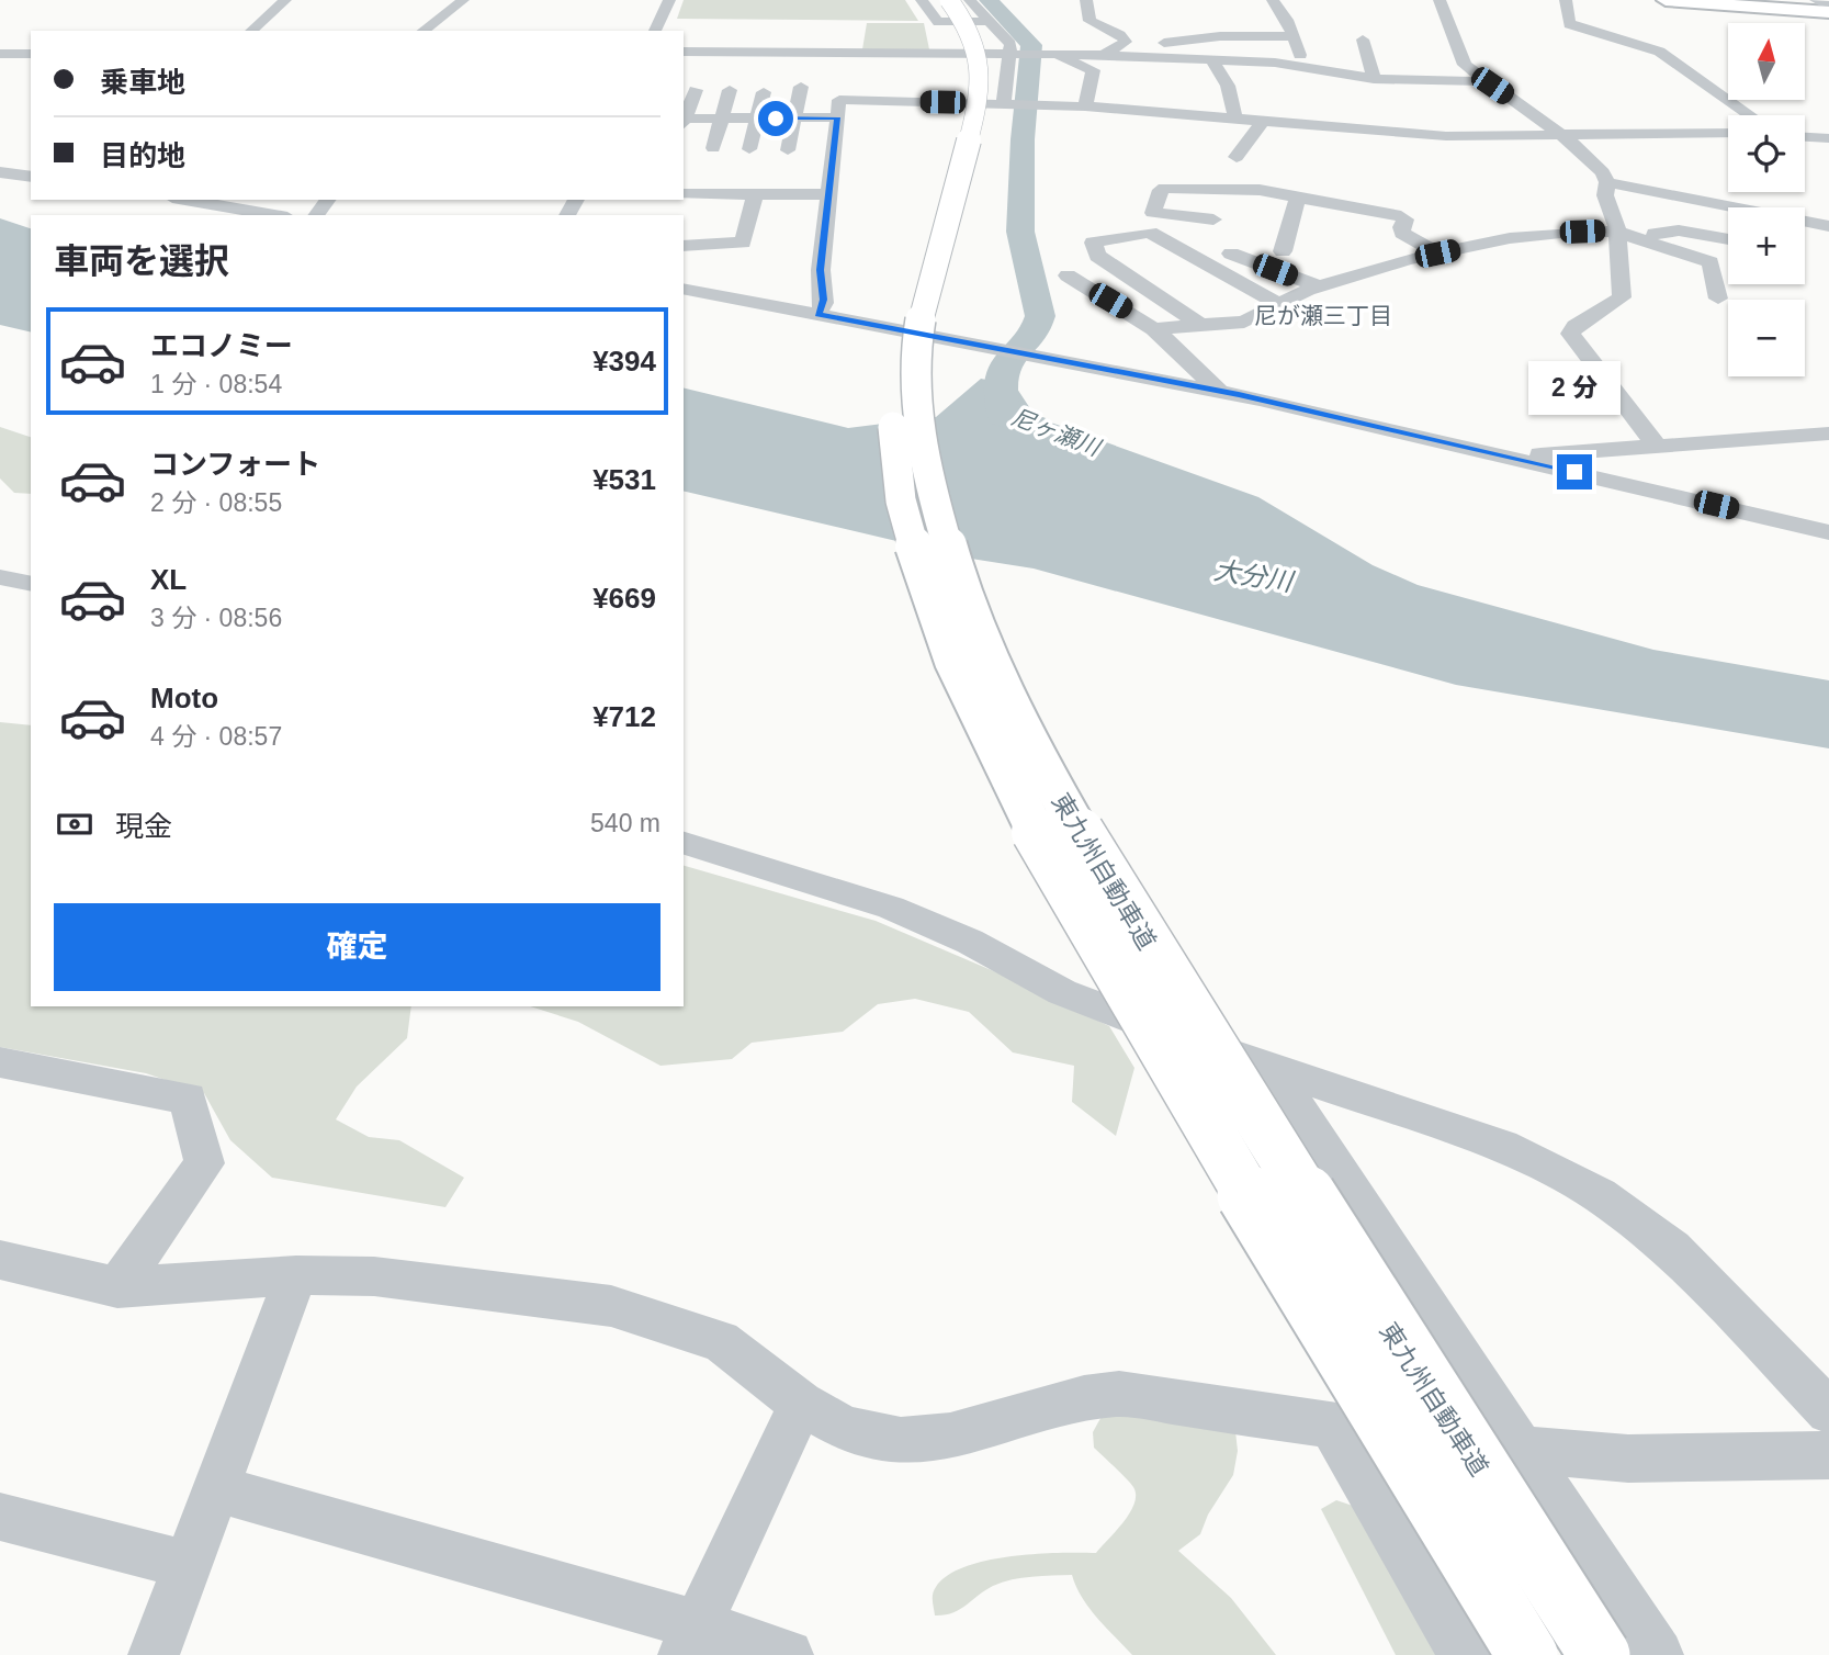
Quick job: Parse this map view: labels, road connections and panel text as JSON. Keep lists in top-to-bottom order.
{
  "streets": {
    "main road": ["東九州自動車道"]
  },
  "districts": ["尼が瀬三丁目"],
  "water": ["尼ヶ瀬川", "大分川"],
  "north": "top",
  "page": {
    "map_buttons": ["+", "−"],
    "banner": ["乗車地", "目的地"],
    "heading": "車両を選択",
    "list": [
      {
        "name": "エコノミー",
        "note": "1 分 · 08:54",
        "value": "¥394"
      },
      {
        "name": "コンフォート",
        "note": "2 分 · 08:55",
        "value": "¥531"
      },
      {
        "name": "XL",
        "note": "3 分 · 08:56",
        "value": "¥669"
      },
      {
        "name": "Moto",
        "note": "4 分 · 08:57",
        "value": "¥712"
      }
    ],
    "bubble": "2 分",
    "pay": ["現金", "540 m"],
    "buttons": "確定"
  }
}
